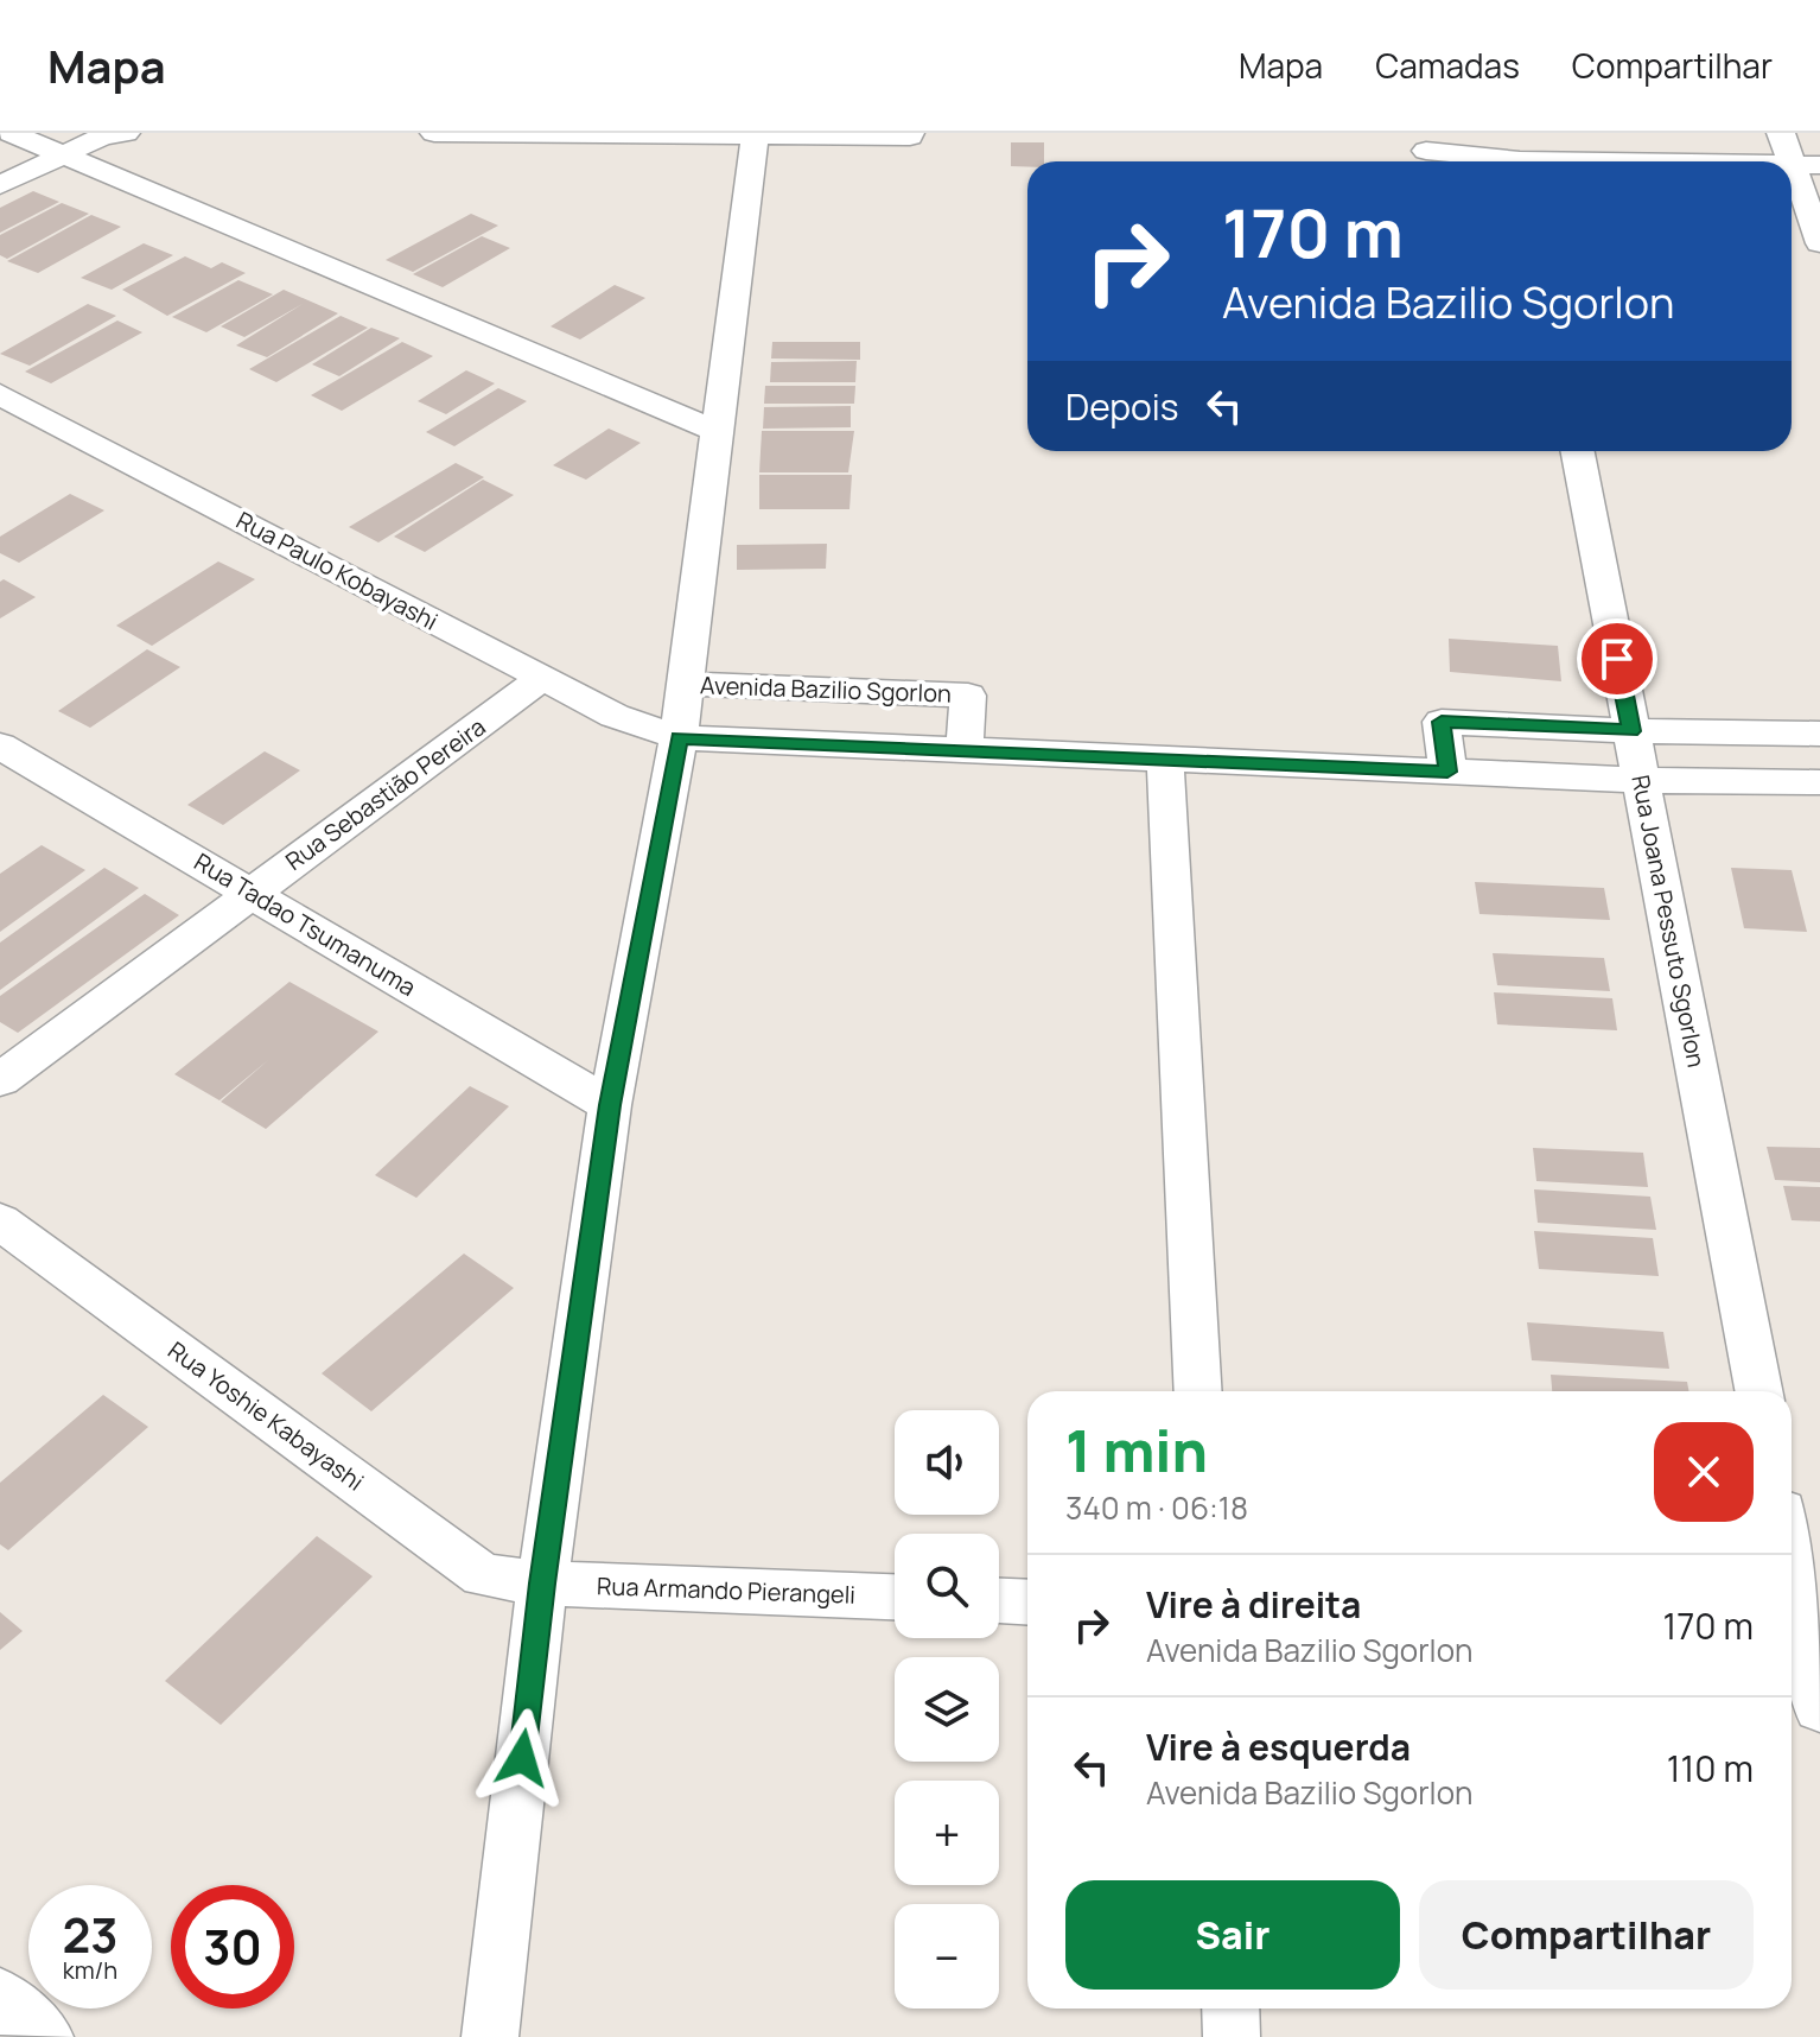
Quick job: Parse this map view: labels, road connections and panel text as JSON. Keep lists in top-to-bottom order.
{
  "streets": {
    "street": [
      "Rua Paulo Kobayashi",
      "Avenida Bazilio Sgorlon",
      "Rua Sebastião Pereira",
      "Rua Joana Pessuto Sgorlon",
      "Rua Tadao Tsumanuma",
      "Rua Yoshie Kabayashi",
      "Rua Armando Pierangeli"
    ]
  },
  "crossings": [
    ["Rua Paulo Kobayashi", "Rua Sebastião Pereira"],
    ["Rua Sebastião Pereira", "Rua Tadao Tsumanuma"],
    ["Rua Yoshie Kabayashi", "Rua Armando Pierangeli"]
  ],
  "page": {
    "header": "Mapa",
    "nav": ["Mapa", "Camadas", "Compartilhar"],
    "turn": ["170 m", "Avenida Bazilio Sgorlon"],
    "then": "Depois",
    "heading": ["1 min", "340 m · 06:18"],
    "map_buttons": ["+", "−"],
    "list": [
      {
        "name": "Vire à direita",
        "note": "Avenida Bazilio Sgorlon",
        "value": "170 m"
      },
      {
        "name": "Vire à esquerda",
        "note": "Avenida Bazilio Sgorlon",
        "value": "110 m"
      }
    ],
    "buttons": ["Sair", "Compartilhar"],
    "speed": "23 km/h",
    "limit": "30"
  }
}
